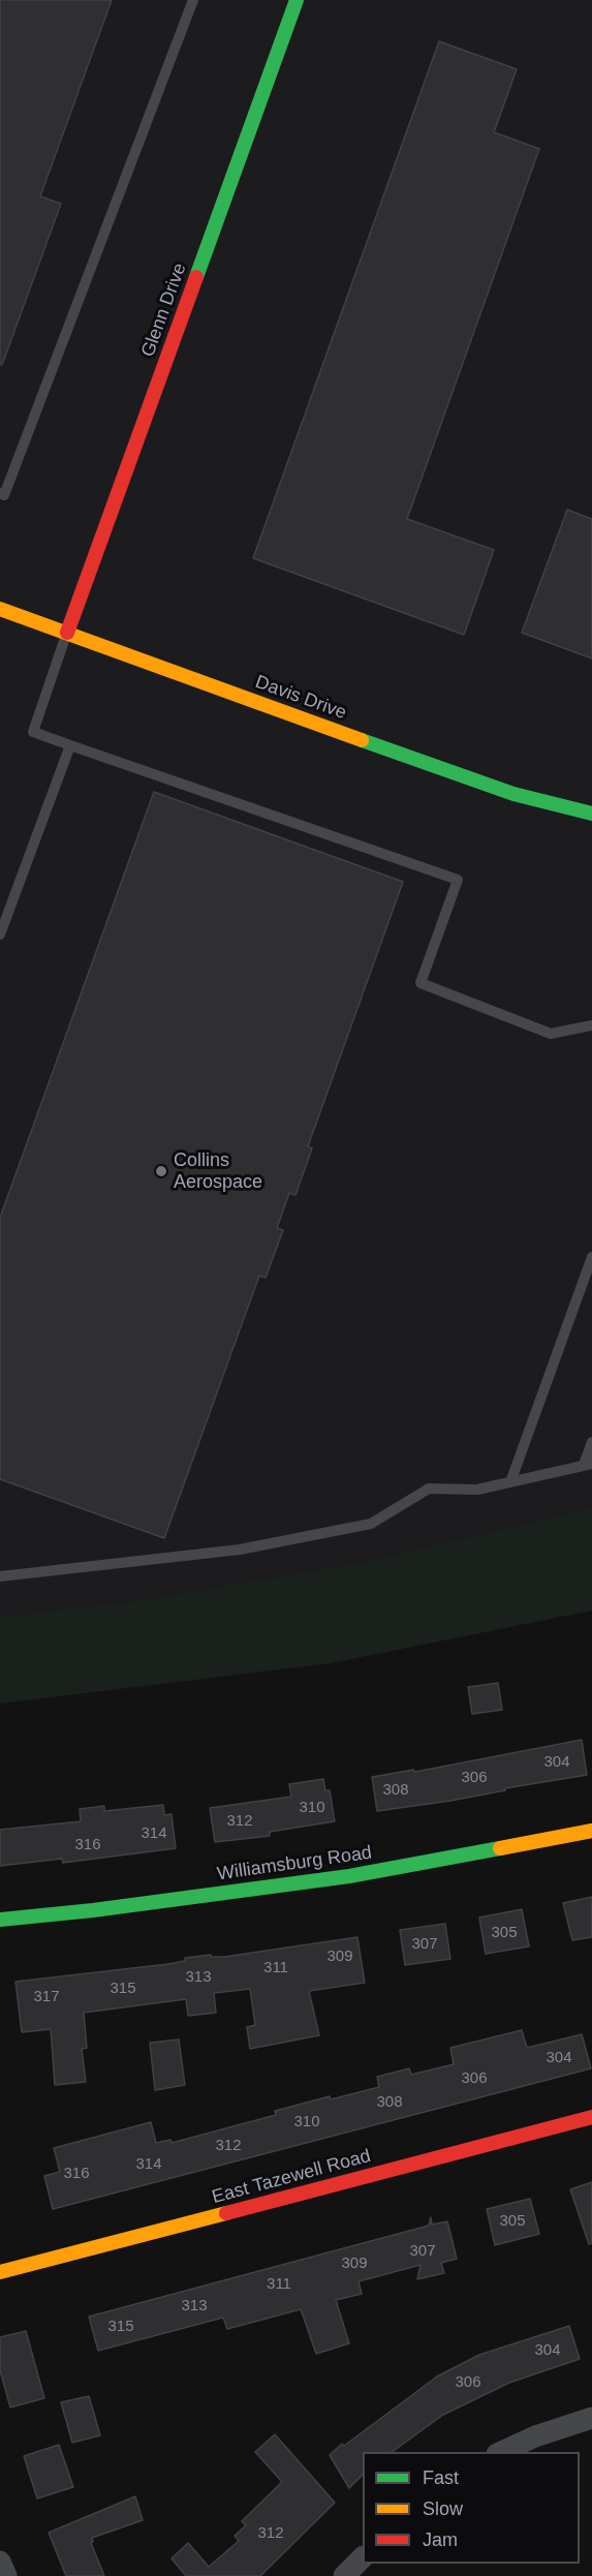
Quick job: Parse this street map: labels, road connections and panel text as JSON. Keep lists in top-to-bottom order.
{
  "streets": {
    "street": [
      "Glenn Drive",
      "Davis Drive",
      "Williamsburg Road",
      "East Tazewell Road"
    ]
  },
  "crossings": [
    ["Glenn Drive", "Davis Drive"]
  ],
  "places": ["Collins Aerospace"],
  "house_numbers": [
    "304",
    "306",
    "308",
    "310",
    "312",
    "314",
    "316",
    "305",
    "307",
    "309",
    "311",
    "313",
    "315",
    "317",
    "304",
    "306",
    "308",
    "310",
    "312",
    "314",
    "316",
    "305",
    "307",
    "309",
    "311",
    "313",
    "315",
    "304",
    "306",
    "312"
  ],
  "legend": ["Fast", "Slow", "Jam"]
}
